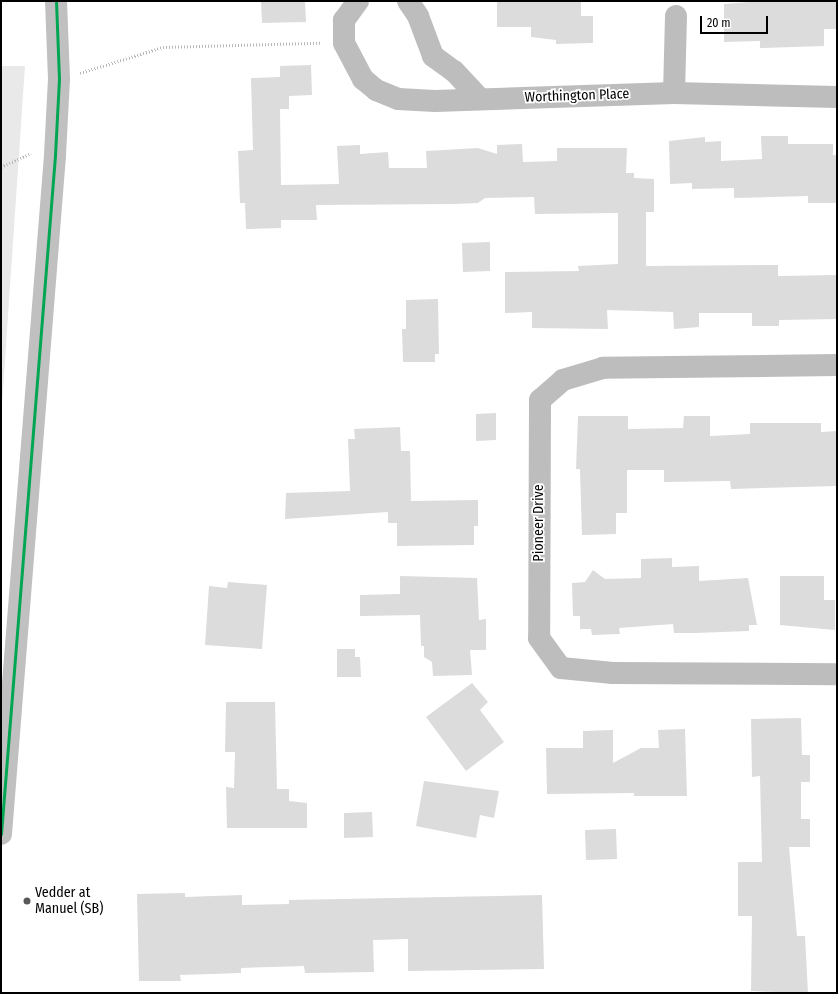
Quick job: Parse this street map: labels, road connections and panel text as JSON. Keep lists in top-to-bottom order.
{
  "streets": {
    "street": ["Worthington Place", "Pioneer Drive"]
  },
  "places": ["Vedder at Manuel (SB)"],
  "scale_bar": "20 m"
}
